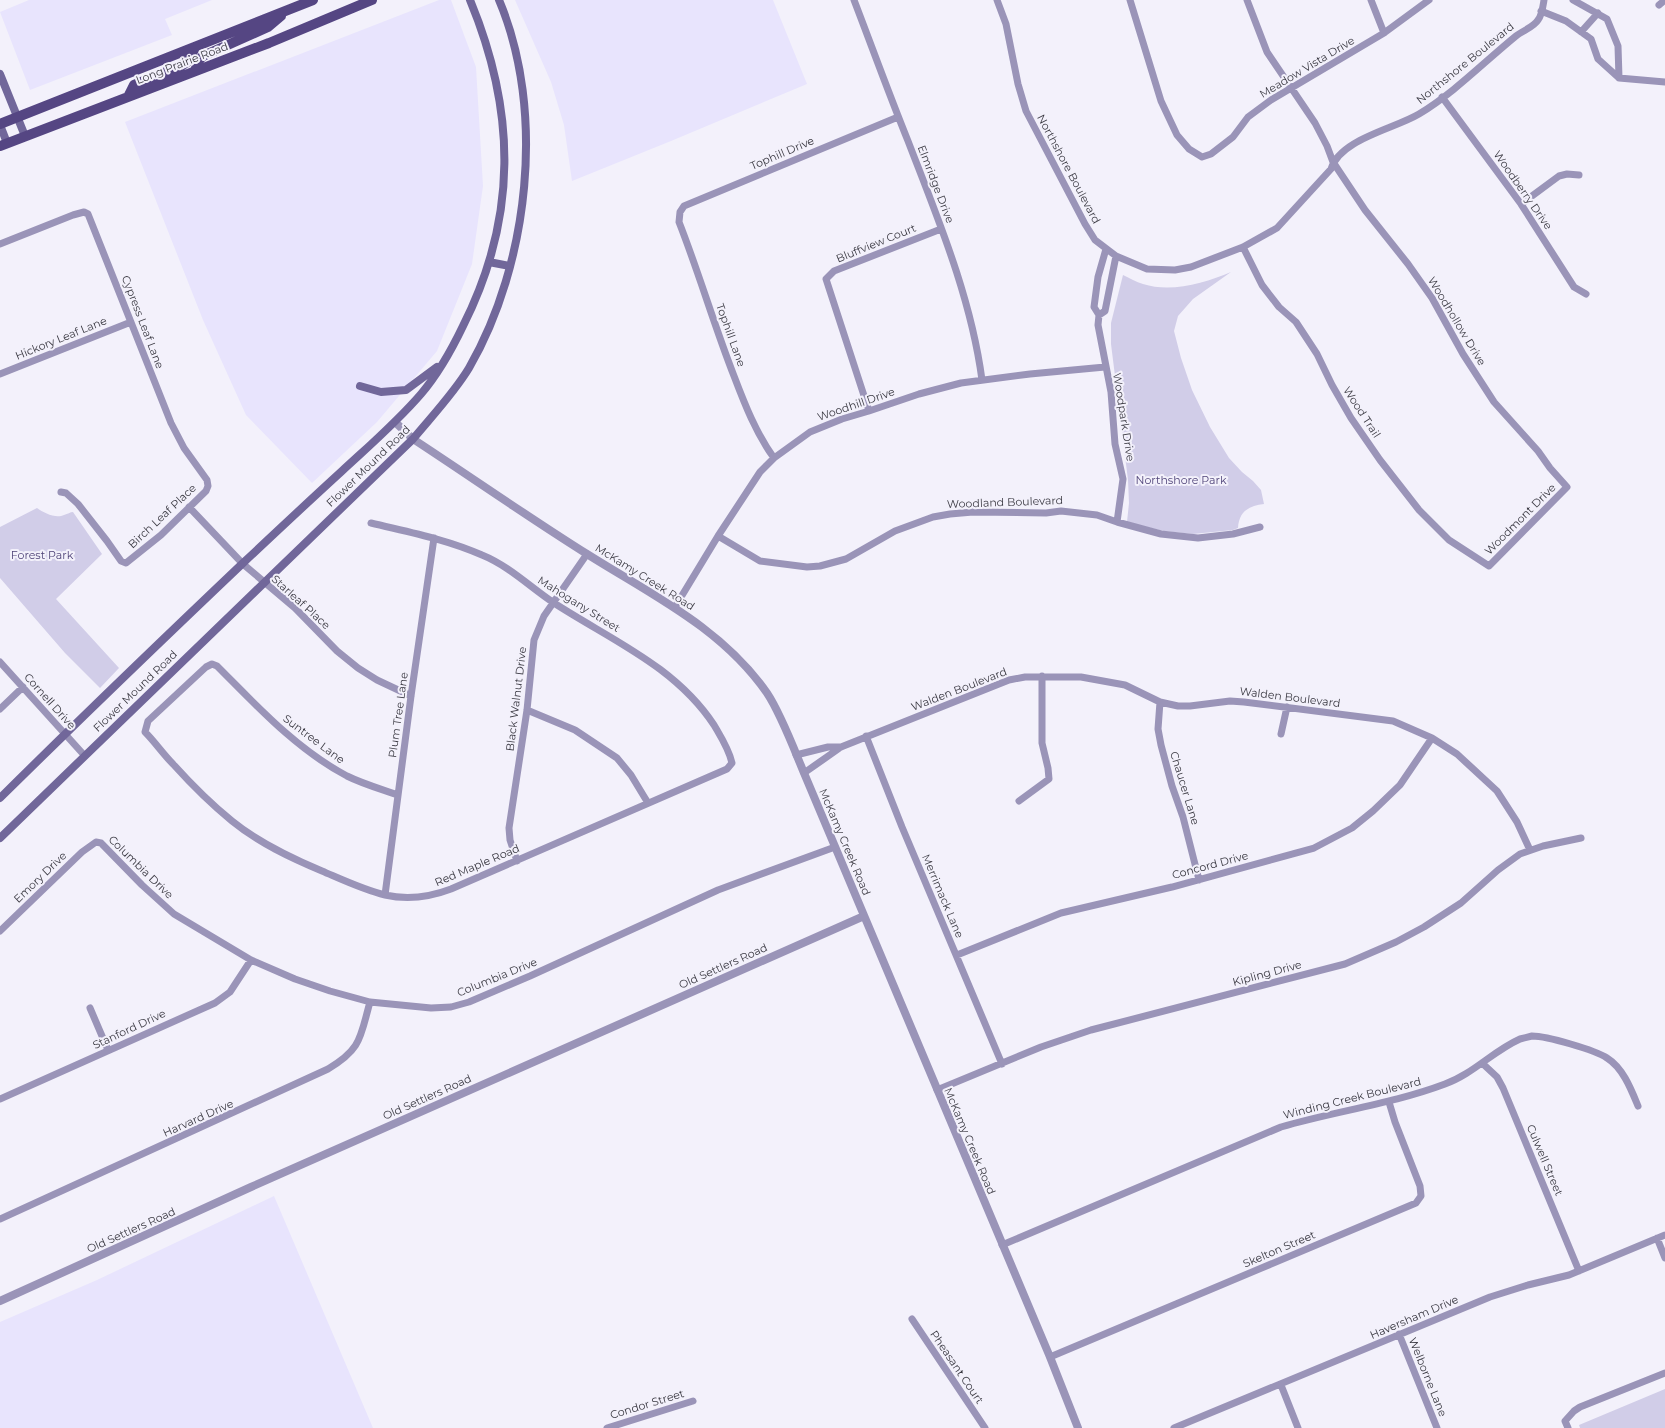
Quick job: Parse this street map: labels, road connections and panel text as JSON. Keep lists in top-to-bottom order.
{
  "streets": {
    "main road": ["Long Prairie Road", "Flower Mound Road"],
    "street": [
      "Northshore Boulevard",
      "Meadow Vista Drive",
      "Tophill Drive",
      "Elmridge Drive",
      "Woodberry Drive",
      "Bluffview Court",
      "Woodhollow Drive",
      "Cypress Leaf Lane",
      "Tophill Lane",
      "Hickory Leaf Lane",
      "Woodhill Drive",
      "Wood Trail",
      "Woodpark Drive",
      "Woodland Boulevard",
      "Birch Leaf Place",
      "Woodmont Drive",
      "McKamy Creek Road",
      "Starleaf Place",
      "Mahogany Street",
      "Walden Boulevard",
      "Black Walnut Drive",
      "Cornell Drive",
      "Plum Tree Lane",
      "Suntree Lane",
      "Chaucer Lane",
      "Red Maple Road",
      "Concord Drive",
      "Columbia Drive",
      "Emory Drive",
      "Merrimack Lane",
      "Old Settlers Road",
      "Kipling Drive",
      "Stanford Drive",
      "Winding Creek Boulevard",
      "Harvard Drive",
      "Culwell Street",
      "Skelton Street",
      "Haversham Drive",
      "Pheasant Court",
      "Welborne Lane",
      "Condor Street"
    ]
  },
  "crossings": [
    ["Northshore Boulevard", "Woodberry Drive"],
    ["Northshore Boulevard", "Woodhollow Drive"],
    ["Northshore Boulevard", "Wood Trail"],
    ["Northshore Boulevard", "Woodpark Drive"],
    ["Meadow Vista Drive", "Woodhollow Drive"],
    ["Tophill Drive", "Elmridge Drive"],
    ["Tophill Drive", "Tophill Lane"],
    ["Elmridge Drive", "Bluffview Court"],
    ["Elmridge Drive", "Woodhill Drive"],
    ["Bluffview Court", "Woodhill Drive"],
    ["Woodhollow Drive", "Woodmont Drive"],
    ["Cypress Leaf Lane", "Hickory Leaf Lane"],
    ["Cypress Leaf Lane", "Birch Leaf Place"],
    ["Tophill Lane", "Woodhill Drive"],
    ["Woodhill Drive", "Woodpark Drive"],
    ["Woodhill Drive", "Woodland Boulevard"],
    ["Woodhill Drive", "McKamy Creek Road"],
    ["Wood Trail", "Woodmont Drive"],
    ["Woodpark Drive", "Woodland Boulevard"],
    ["Flower Mound Road", "McKamy Creek Road"],
    ["Flower Mound Road", "Starleaf Place"],
    ["Flower Mound Road", "Cornell Drive"],
    ["Birch Leaf Place", "Starleaf Place"],
    ["McKamy Creek Road", "Walden Boulevard"],
    ["McKamy Creek Road", "Black Walnut Drive"],
    ["McKamy Creek Road", "Columbia Drive"],
    ["McKamy Creek Road", "Old Settlers Road"],
    ["McKamy Creek Road", "Kipling Drive"],
    ["McKamy Creek Road", "Winding Creek Boulevard"],
    ["McKamy Creek Road", "Skelton Street"],
    ["Starleaf Place", "Plum Tree Lane"],
    ["Mahogany Street", "Black Walnut Drive"],
    ["Mahogany Street", "Plum Tree Lane"],
    ["Mahogany Street", "Red Maple Road"],
    ["Walden Boulevard", "Chaucer Lane"],
    ["Walden Boulevard", "Concord Drive"],
    ["Walden Boulevard", "Merrimack Lane"],
    ["Walden Boulevard", "Kipling Drive"],
    ["Black Walnut Drive", "Red Maple Road"],
    ["Plum Tree Lane", "Suntree Lane"],
    ["Plum Tree Lane", "Red Maple Road"],
    ["Suntree Lane", "Red Maple Road"],
    ["Chaucer Lane", "Concord Drive"],
    ["Concord Drive", "Merrimack Lane"],
    ["Columbia Drive", "Emory Drive"],
    ["Columbia Drive", "Stanford Drive"],
    ["Columbia Drive", "Harvard Drive"],
    ["Merrimack Lane", "Kipling Drive"],
    ["Winding Creek Boulevard", "Culwell Street"],
    ["Winding Creek Boulevard", "Skelton Street"],
    ["Culwell Street", "Haversham Drive"],
    ["Haversham Drive", "Welborne Lane"]
  ],
  "parks": ["Northshore Park", "Forest Park"]
}
